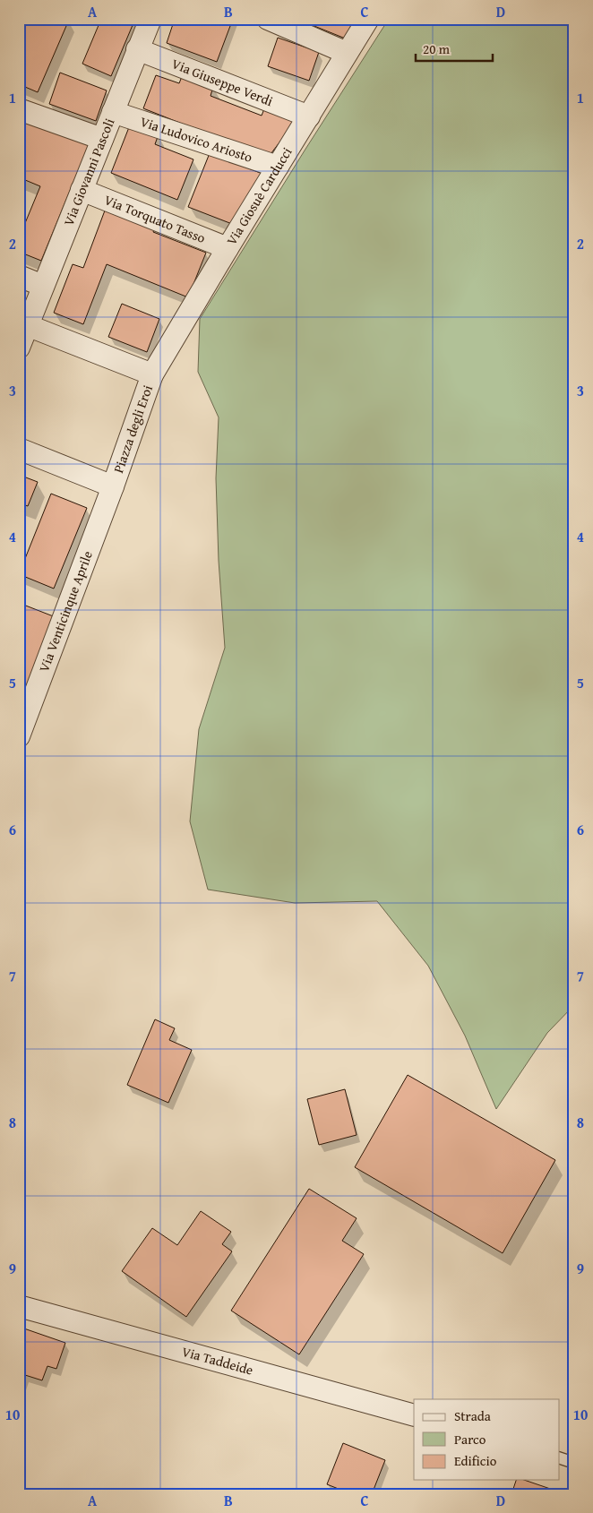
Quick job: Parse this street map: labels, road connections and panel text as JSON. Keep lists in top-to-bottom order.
{
  "streets": {
    "street": [
      "Via Giuseppe Verdi",
      "Via Ludovico Ariosto",
      "Via Giovanni Pascoli",
      "Via Giosuè Carducci",
      "Via Torquato Tasso",
      "Piazza degli Eroi",
      "Via Venticinque Aprile",
      "Via Taddeide"
    ]
  },
  "crossings": [
    ["Via Giuseppe Verdi", "Via Giovanni Pascoli"],
    ["Via Giuseppe Verdi", "Via Giosuè Carducci"],
    ["Via Ludovico Ariosto", "Via Giovanni Pascoli"],
    ["Via Ludovico Ariosto", "Via Giosuè Carducci"],
    ["Via Giovanni Pascoli", "Via Torquato Tasso"],
    ["Via Giovanni Pascoli", "Piazza degli Eroi"],
    ["Via Giosuè Carducci", "Via Torquato Tasso"],
    ["Via Giosuè Carducci", "Piazza degli Eroi"],
    ["Piazza degli Eroi", "Via Venticinque Aprile"]
  ],
  "legend": ["Strada", "Parco", "Edificio"],
  "scale_bar": "20 m",
  "grid": {
    "columns": [
      "A",
      "B",
      "C",
      "D"
    ],
    "rows": [
      "1",
      "2",
      "3",
      "4",
      "5",
      "6",
      "7",
      "8",
      "9",
      "10"
    ]
  }
}
